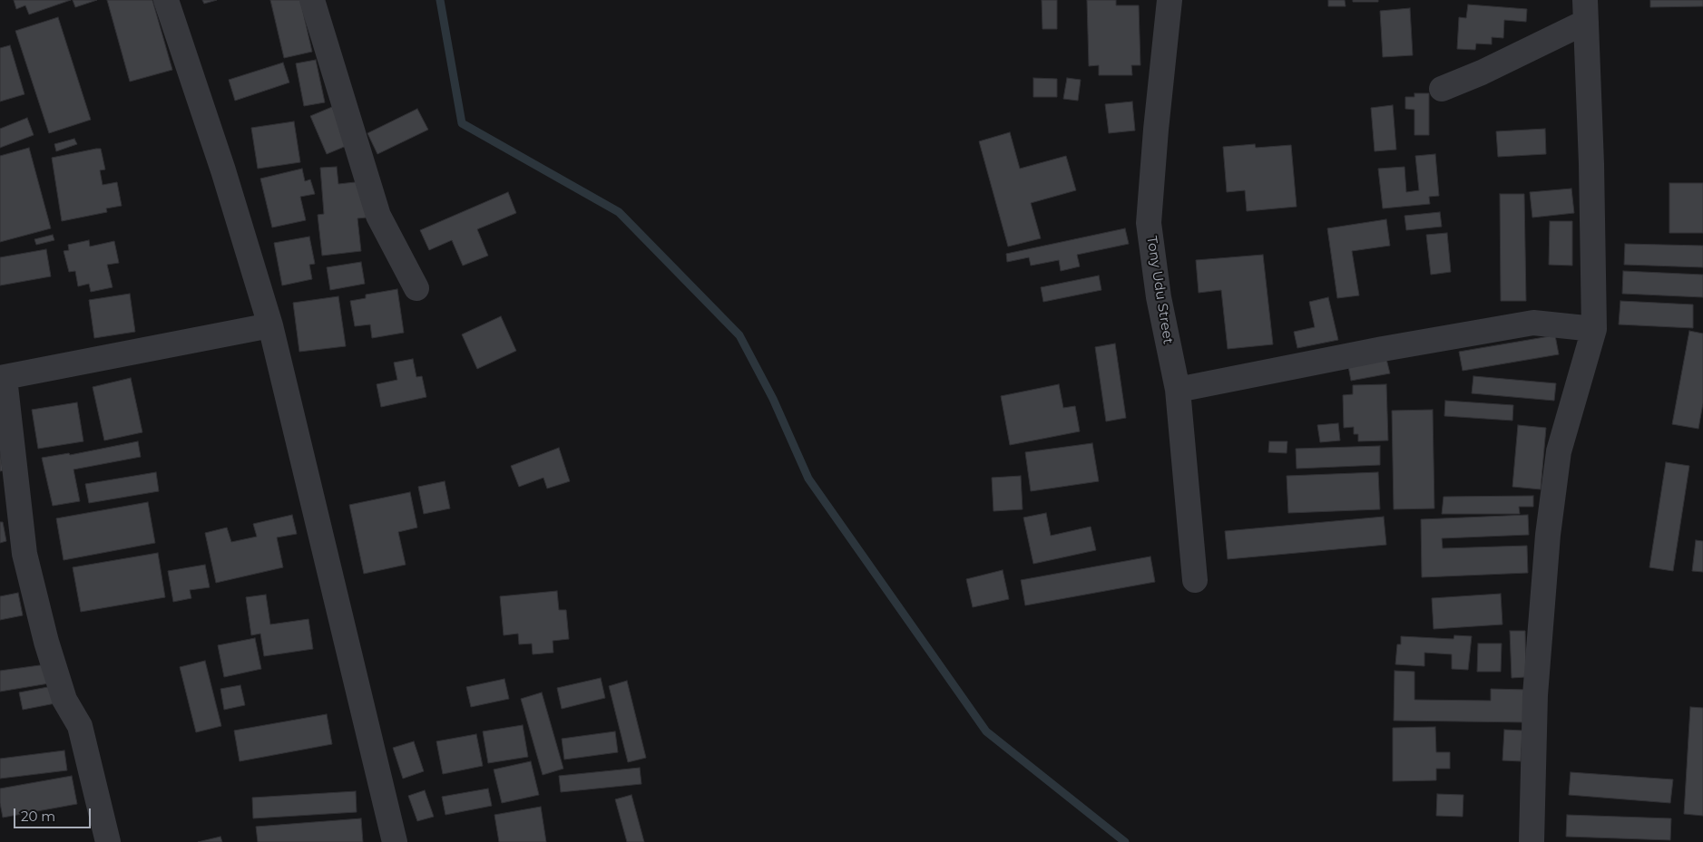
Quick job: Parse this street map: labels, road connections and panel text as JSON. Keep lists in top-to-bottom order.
{
  "streets": {
    "street": ["Tony Udu Street"]
  },
  "scale_bar": "20 m"
}
